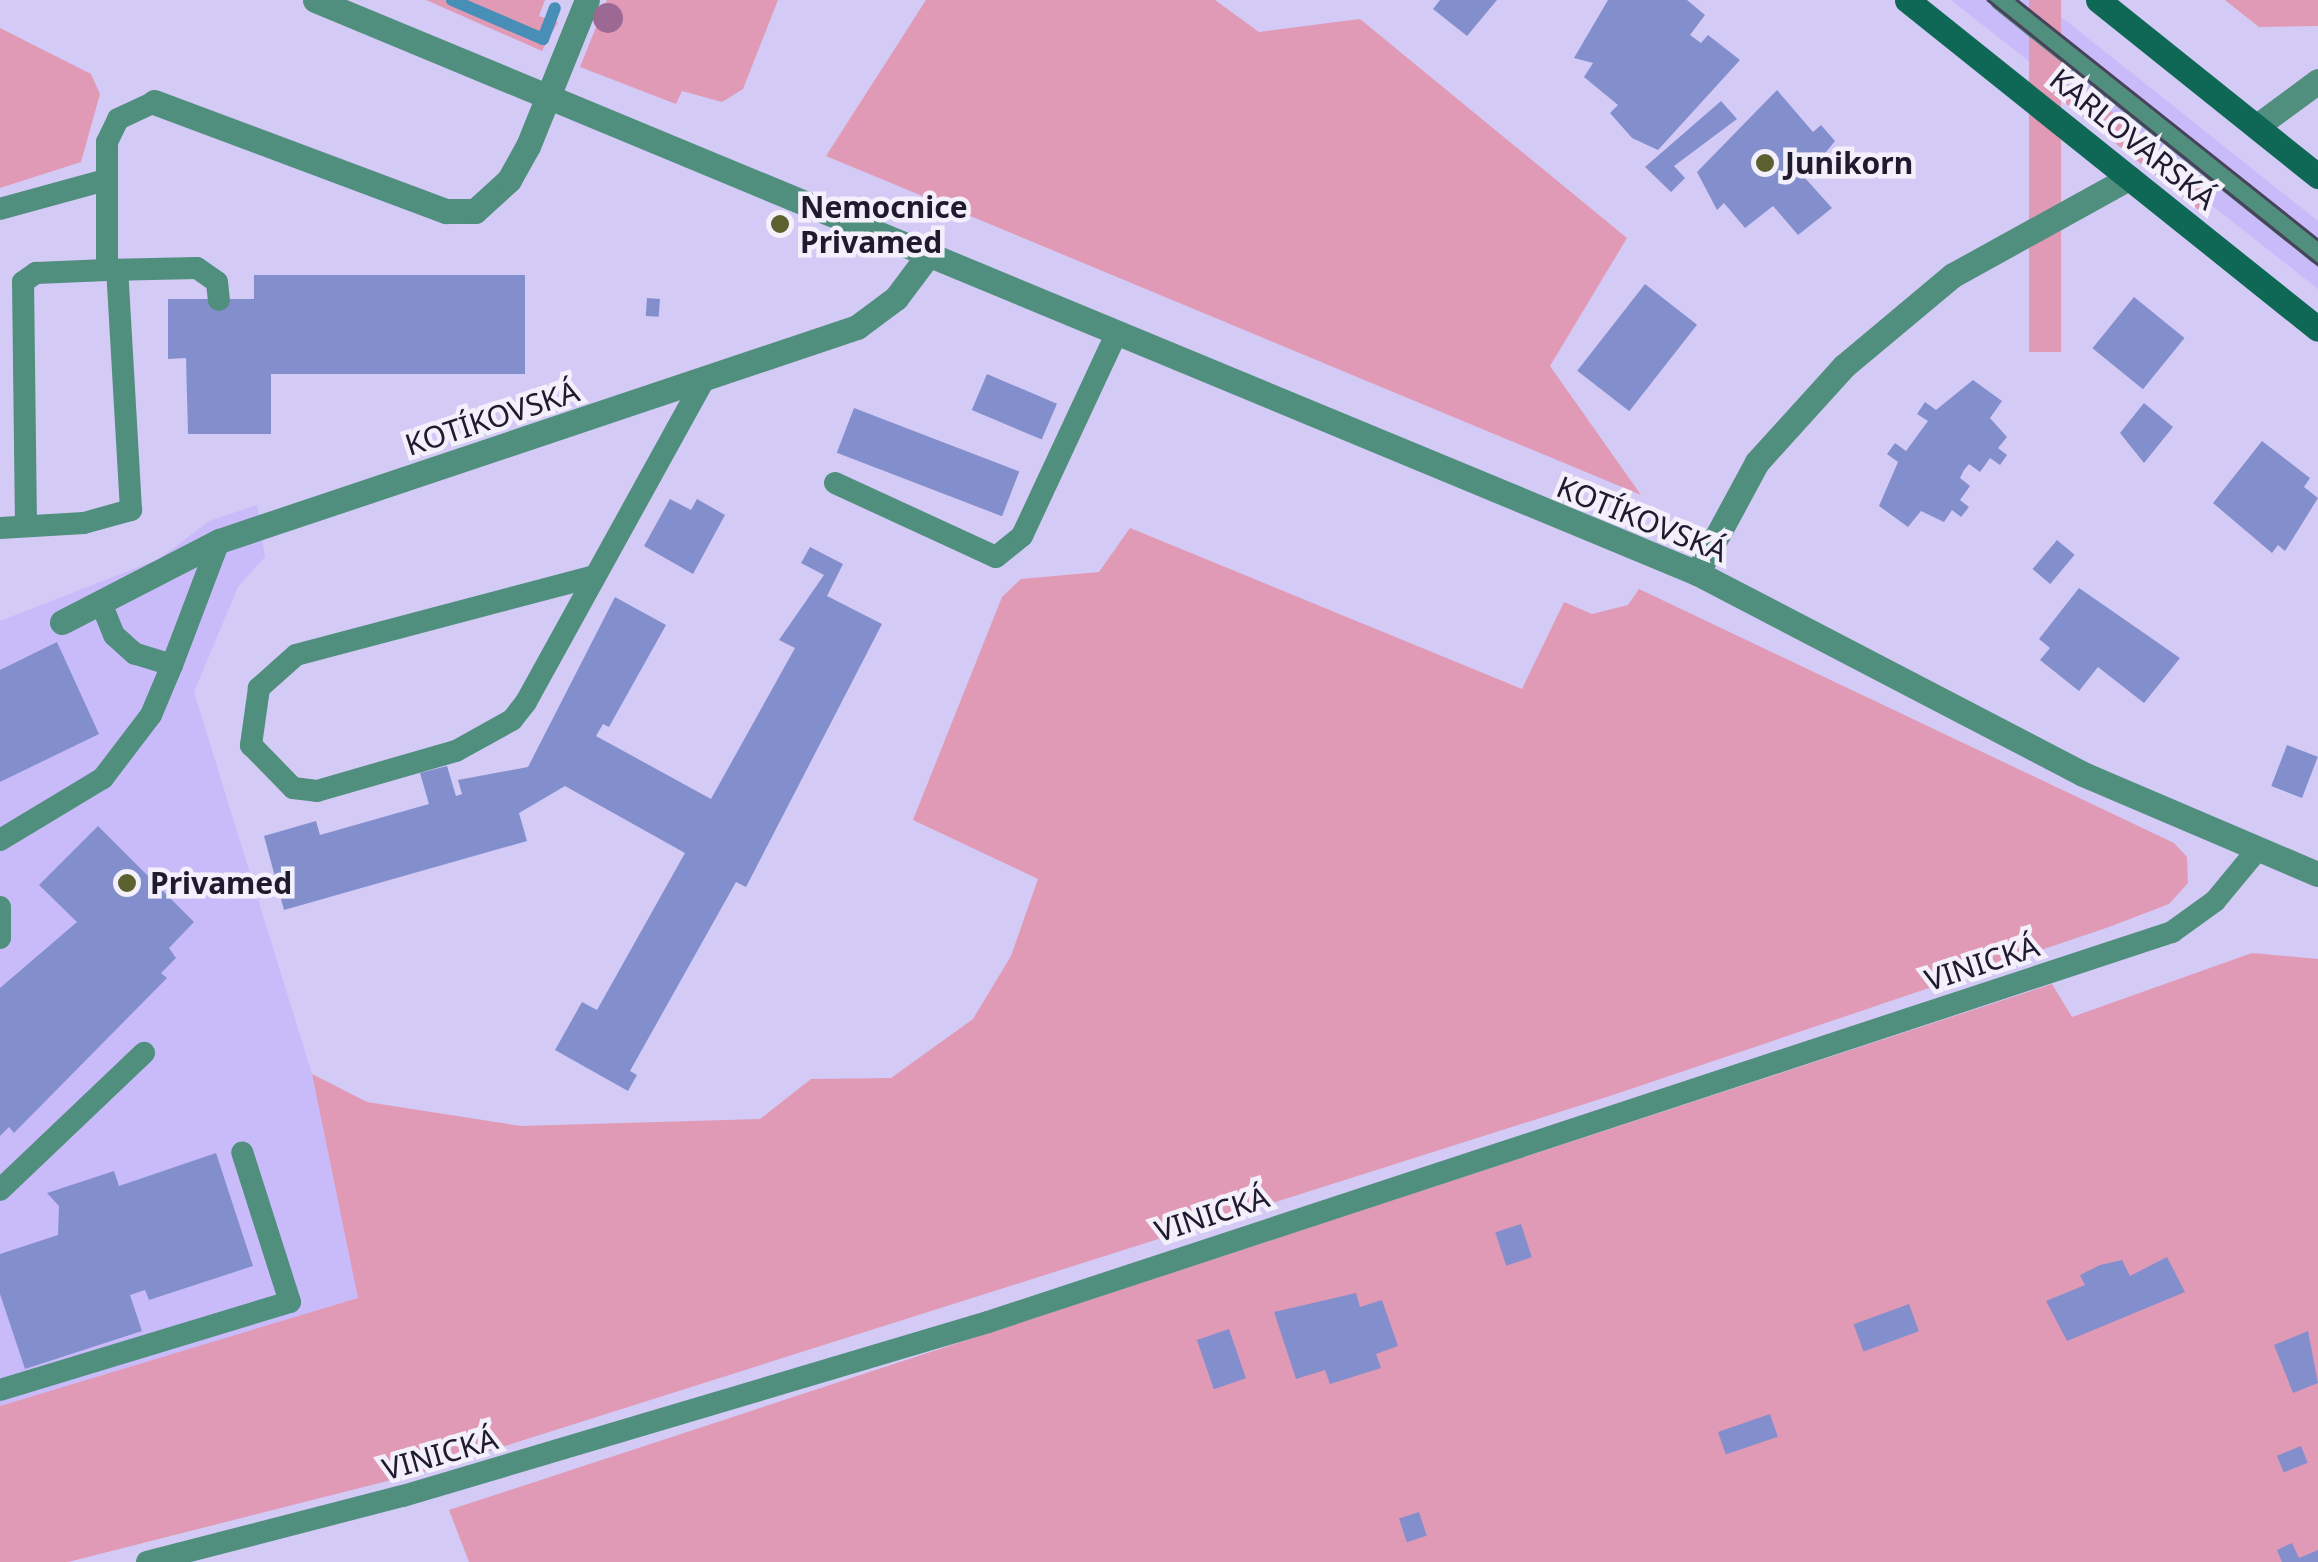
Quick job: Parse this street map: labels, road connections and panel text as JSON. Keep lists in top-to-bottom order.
{
  "streets": {
    "main road": ["KARLOVARSKÁ"],
    "street": ["KOTÍKOVSKÁ"],
    "lane": ["VINICKÁ"]
  },
  "crossings": [
    ["KOTÍKOVSKÁ", "VINICKÁ"]
  ],
  "places": ["Junikorn", "Nemocnice Privamed", "Privamed"]
}
